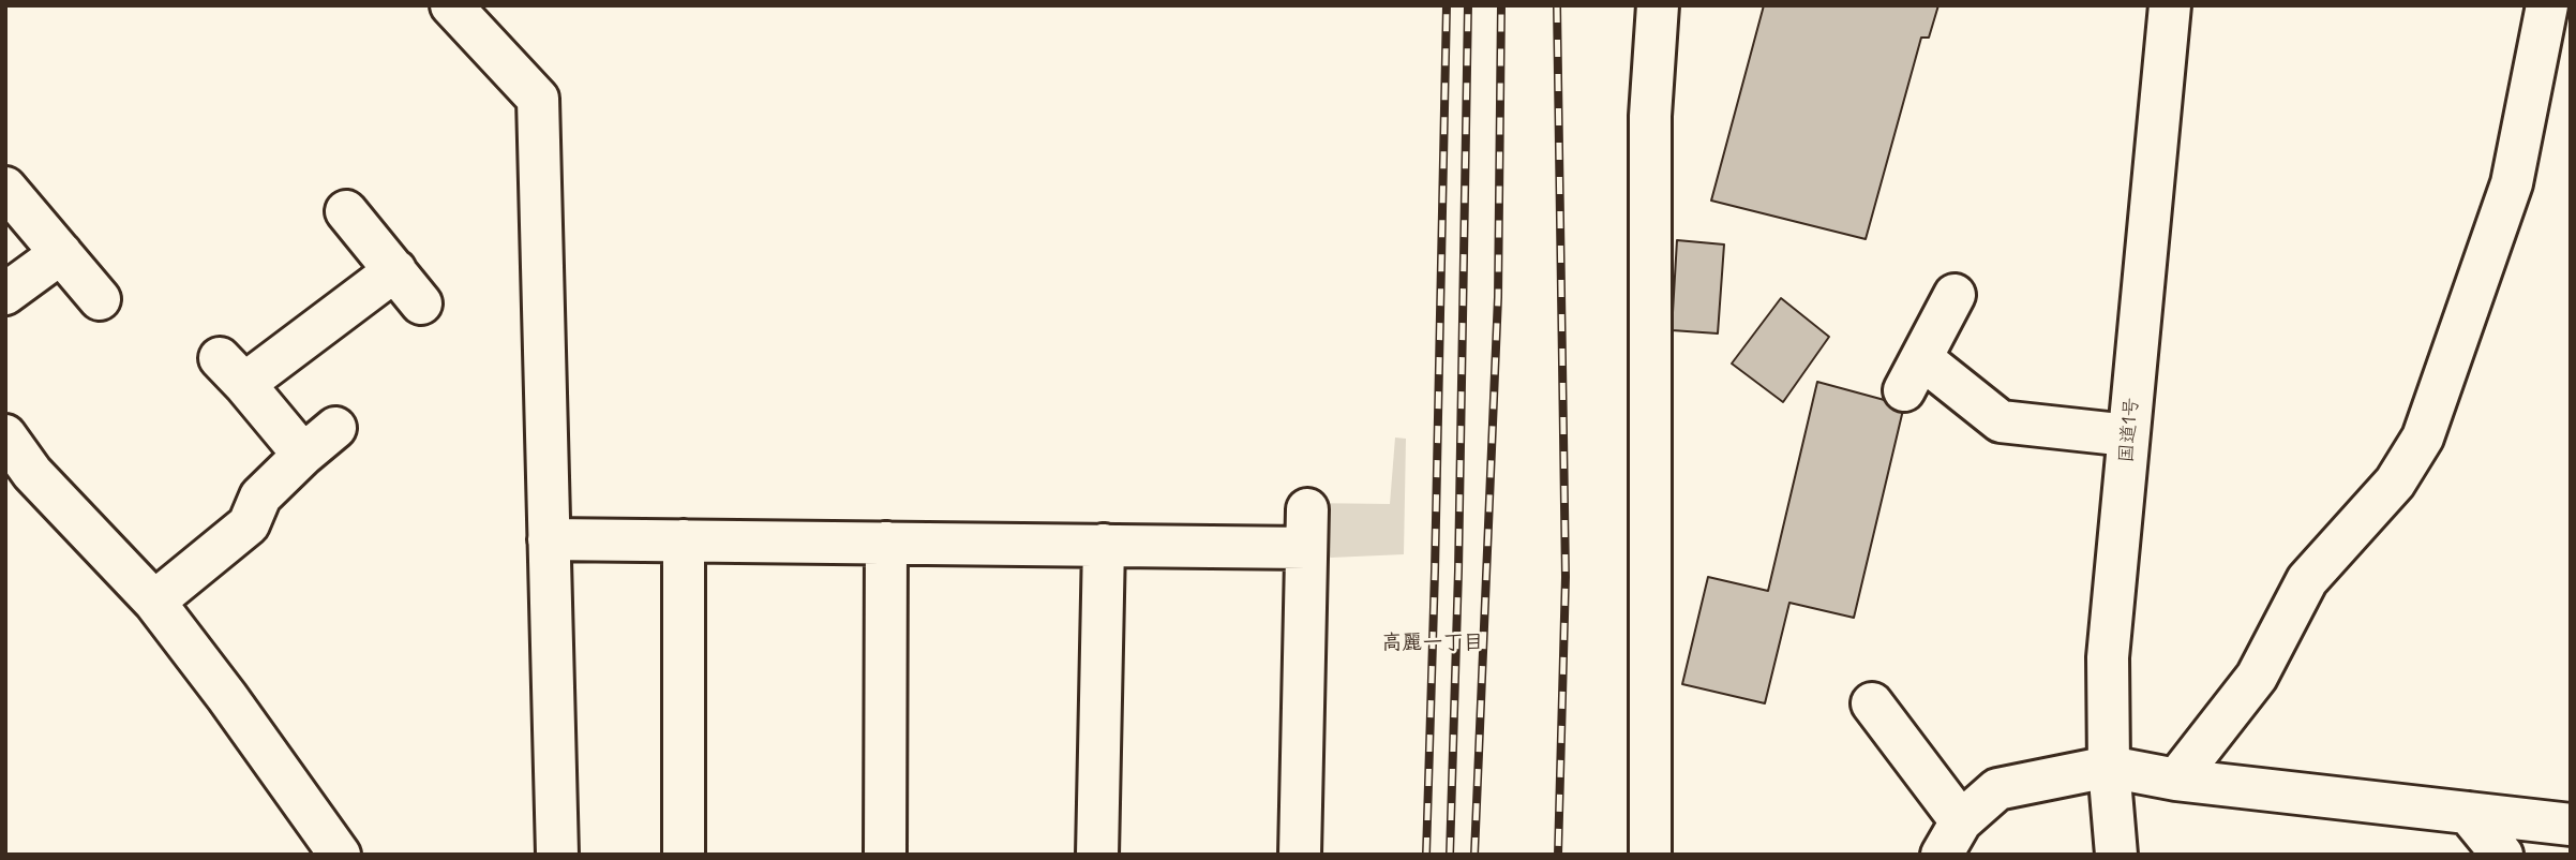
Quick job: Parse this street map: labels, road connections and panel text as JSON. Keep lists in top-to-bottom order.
{
  "streets": {
    "main road": ["国道1号"]
  },
  "districts": ["高麗一丁目"]
}
